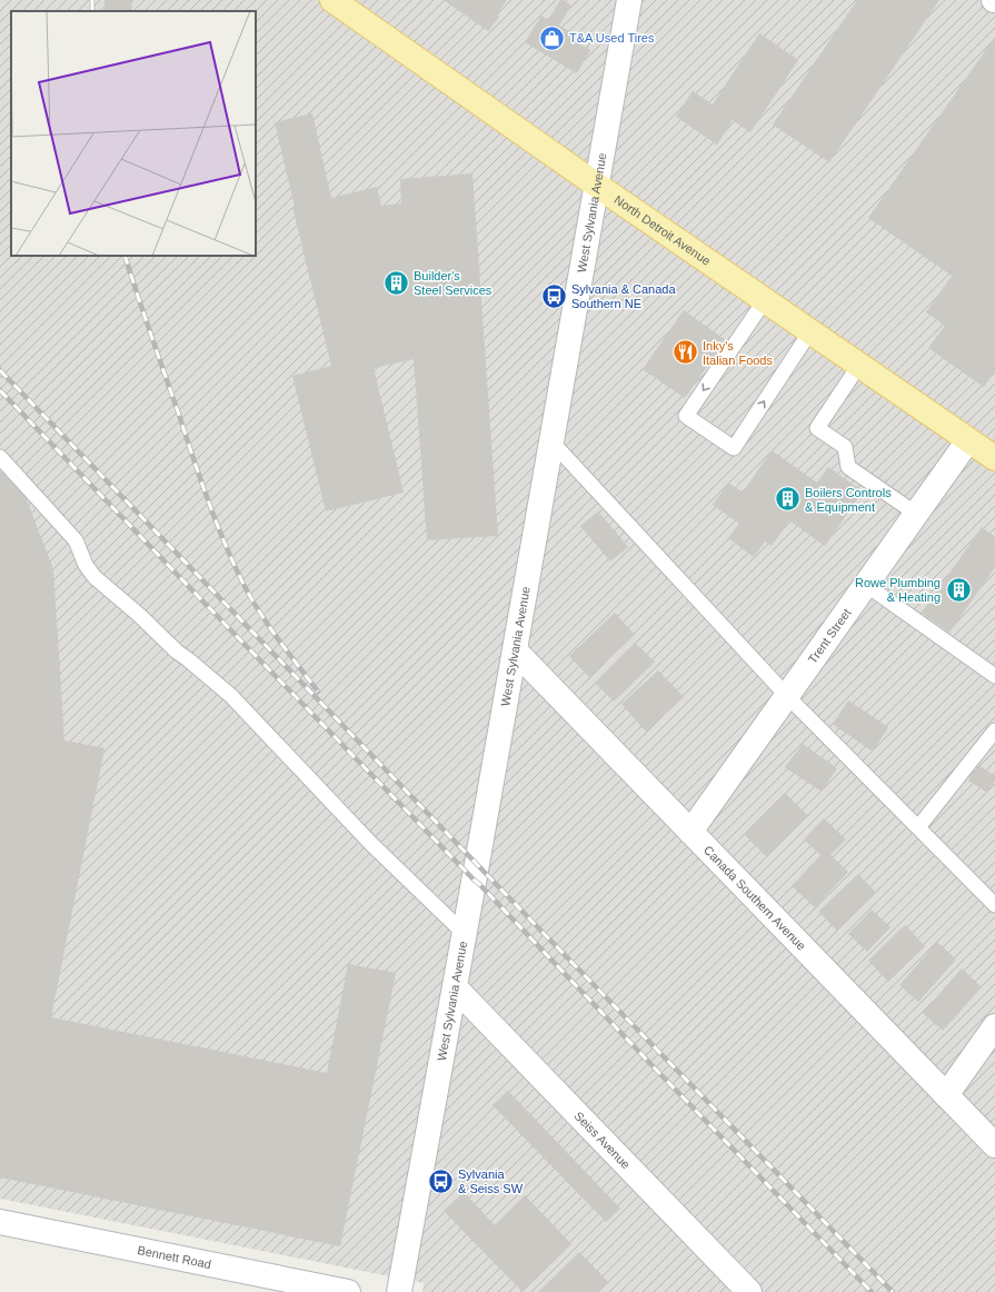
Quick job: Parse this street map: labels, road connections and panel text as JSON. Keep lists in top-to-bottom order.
{
  "streets": {
    "main road": ["North Detroit Avenue"],
    "street": [
      "West Sylvania Avenue",
      "Trent Street",
      "Canada Southern Avenue",
      "Seiss Avenue",
      "Bennett Road"
    ]
  },
  "crossings": [
    ["West Sylvania Avenue", "North Detroit Avenue"],
    ["West Sylvania Avenue", "Canada Southern Avenue"],
    ["West Sylvania Avenue", "Seiss Avenue"],
    ["North Detroit Avenue", "Trent Street"],
    ["Trent Street", "Canada Southern Avenue"]
  ],
  "places": {
    "shop": ["T&A Used Tires"],
    "building": ["Builder's Steel Services", "Boilers Controls & Equipment", "Rowe Plumbing & Heating"],
    "bus stop": ["Sylvania & Canada Southern NE", "Sylvania & Seiss SW"],
    "restaurant": ["Inky's Italian Foods"]
  }
}
